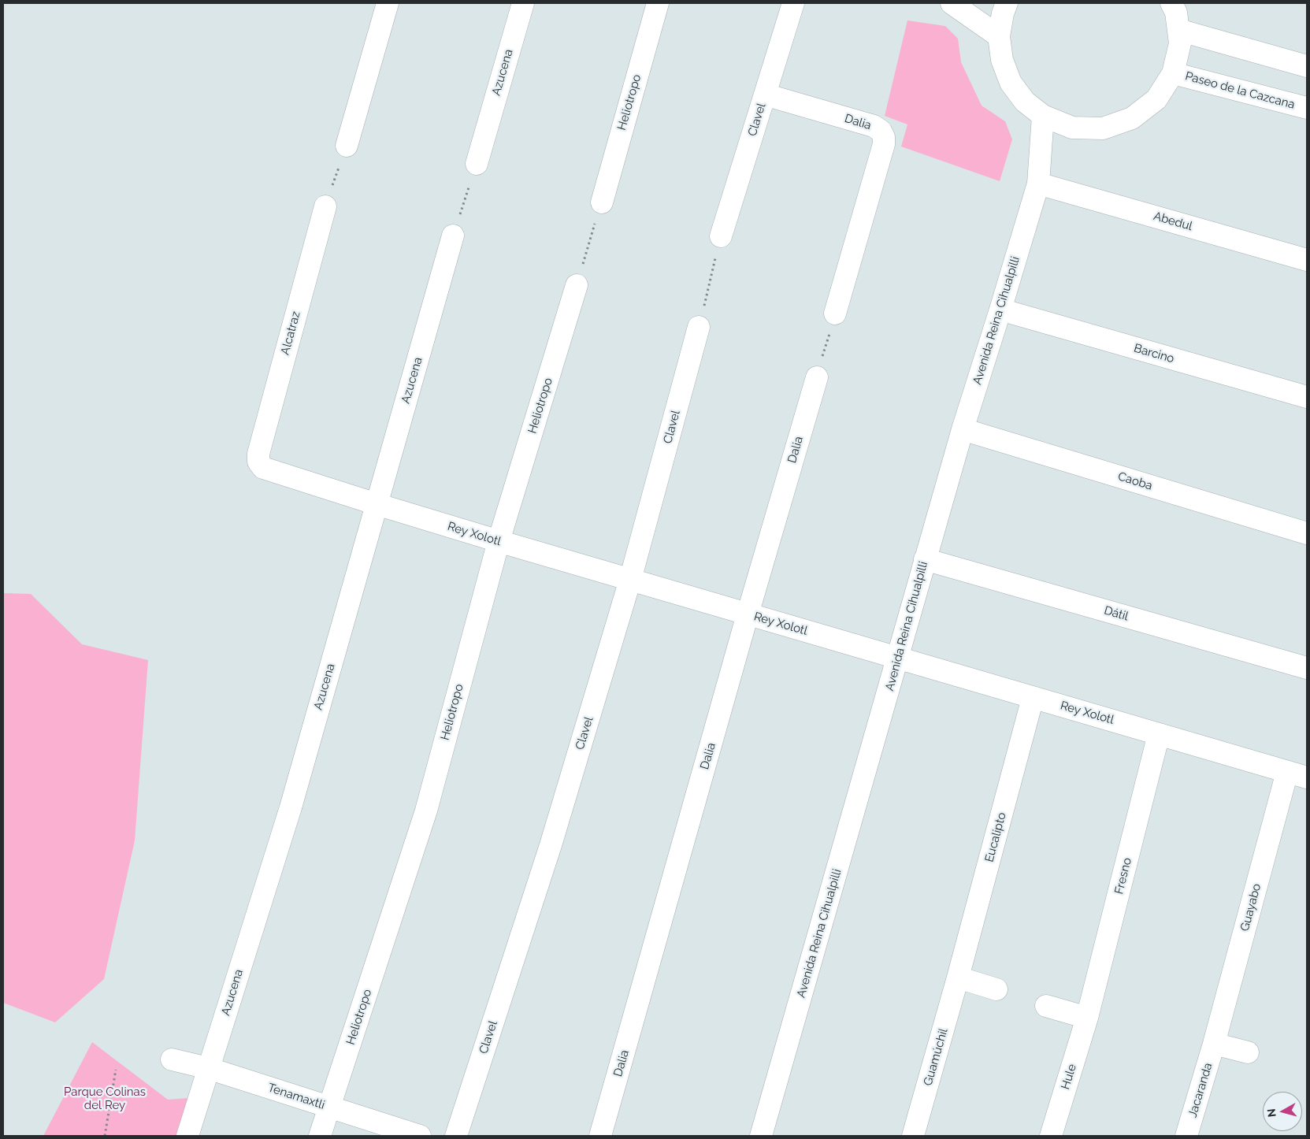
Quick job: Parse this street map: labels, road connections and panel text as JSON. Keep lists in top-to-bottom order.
{
  "streets": {
    "street": [
      "Azucena",
      "Paseo de la Cazcana",
      "Heliotropo",
      "Clavel",
      "Dalia",
      "Abedul",
      "Avenida Reina Cihualpilli",
      "Alcatraz",
      "Barcino",
      "Caoba",
      "Rey Xolotl",
      "Dátil",
      "Eucalipto",
      "Fresno",
      "Guayabo",
      "Guamúchil",
      "Hule",
      "Jacaranda",
      "Tenamaxtli"
    ]
  },
  "crossings": [
    ["Azucena", "Rey Xolotl"],
    ["Azucena", "Tenamaxtli"],
    ["Heliotropo", "Rey Xolotl"],
    ["Heliotropo", "Tenamaxtli"],
    ["Clavel", "Dalia"],
    ["Clavel", "Rey Xolotl"],
    ["Dalia", "Rey Xolotl"],
    ["Abedul", "Avenida Reina Cihualpilli"],
    ["Avenida Reina Cihualpilli", "Barcino"],
    ["Avenida Reina Cihualpilli", "Caoba"],
    ["Avenida Reina Cihualpilli", "Rey Xolotl"],
    ["Avenida Reina Cihualpilli", "Dátil"],
    ["Alcatraz", "Rey Xolotl"],
    ["Rey Xolotl", "Eucalipto"],
    ["Rey Xolotl", "Fresno"],
    ["Rey Xolotl", "Guayabo"],
    ["Eucalipto", "Guamúchil"],
    ["Fresno", "Hule"],
    ["Guayabo", "Jacaranda"]
  ],
  "parks": ["Parque Colinas del Rey"],
  "north": "left"
}
